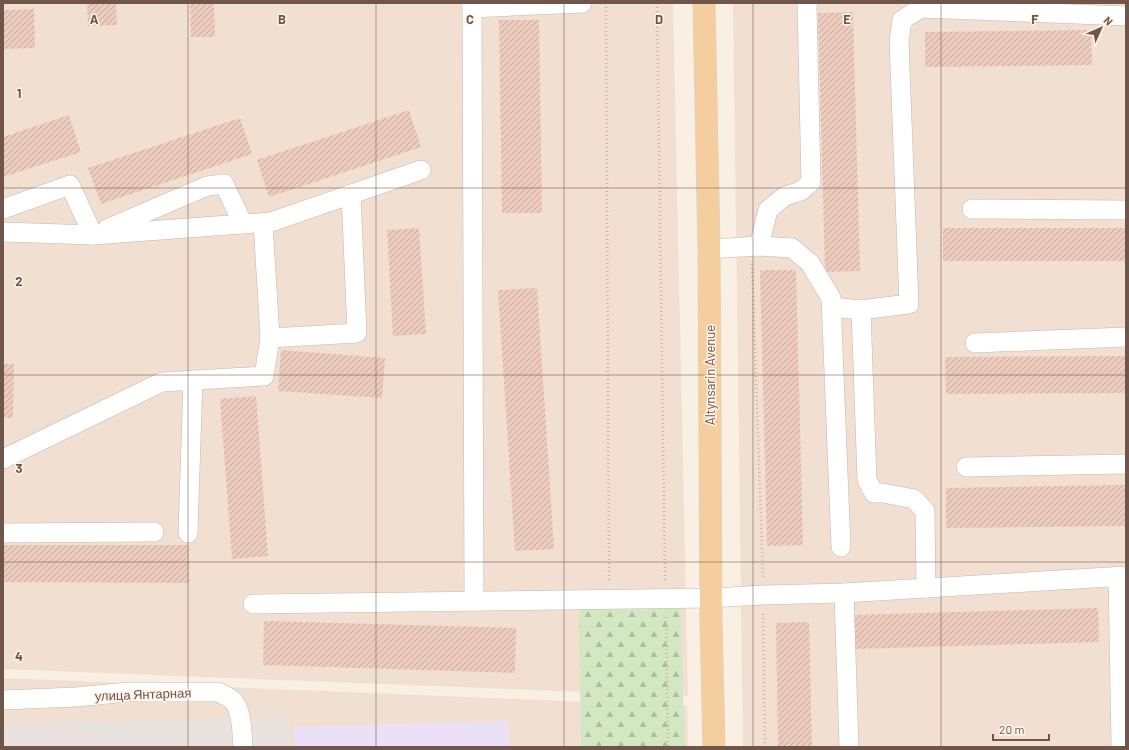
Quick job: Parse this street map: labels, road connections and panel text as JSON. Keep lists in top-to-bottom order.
{
  "streets": {
    "main road": ["Altynsarin Avenue"],
    "street": ["улица Янтарная"]
  },
  "scale_bar": "20 m",
  "north": "top right",
  "grid": {
    "columns": [
      "A",
      "B",
      "C",
      "D",
      "E",
      "F"
    ],
    "rows": [
      "1",
      "2",
      "3",
      "4"
    ]
  }
}
